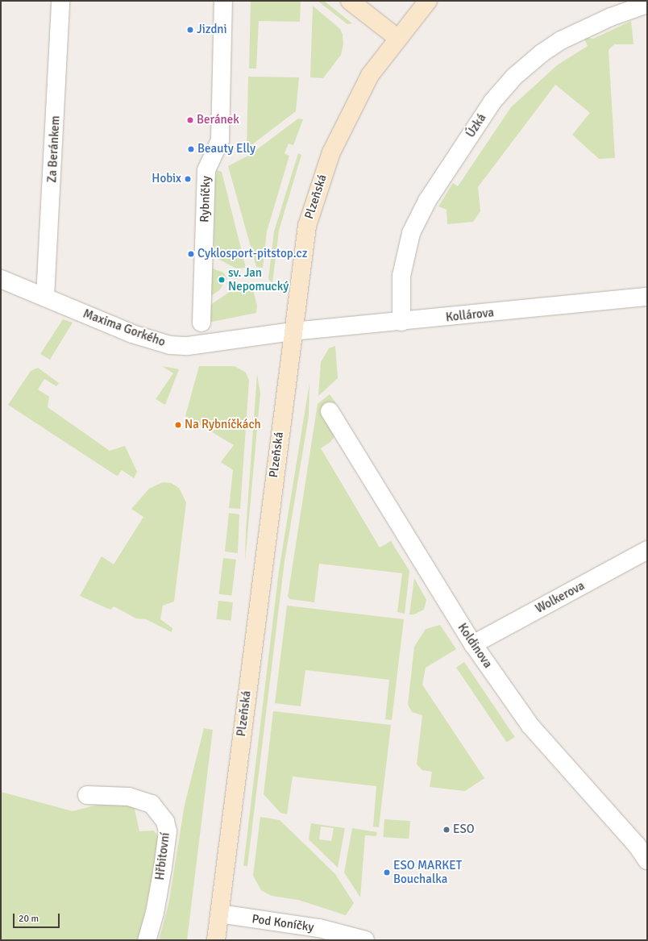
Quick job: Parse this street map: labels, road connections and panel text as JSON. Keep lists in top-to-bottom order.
{
  "streets": {
    "main road": ["Plzeňská"],
    "street": [
      "Úzká",
      "Za Beránkem",
      "Rybníčky",
      "Kollárova",
      "Maxima Gorkého",
      "Wolkerova",
      "Koldinova",
      "Hřbitovní",
      "Pod Koníčky"
    ]
  },
  "crossings": [
    ["Úzká", "Kollárova"],
    ["Za Beránkem", "Maxima Gorkého"],
    ["Plzeňská", "Kollárova"],
    ["Plzeňská", "Maxima Gorkého"],
    ["Plzeňská", "Pod Koníčky"],
    ["Kollárova", "Maxima Gorkého"],
    ["Wolkerova", "Koldinova"]
  ],
  "places": [
    "Jizdni",
    "Beránek",
    "Beauty Elly",
    "Hobix",
    "Cyklosport-pitstop.cz",
    "sv. Jan Nepomucký",
    "Na Rybníčkách",
    "ESO",
    "ESO MARKET Bouchalka"
  ],
  "scale_bar": "20 m"
}
